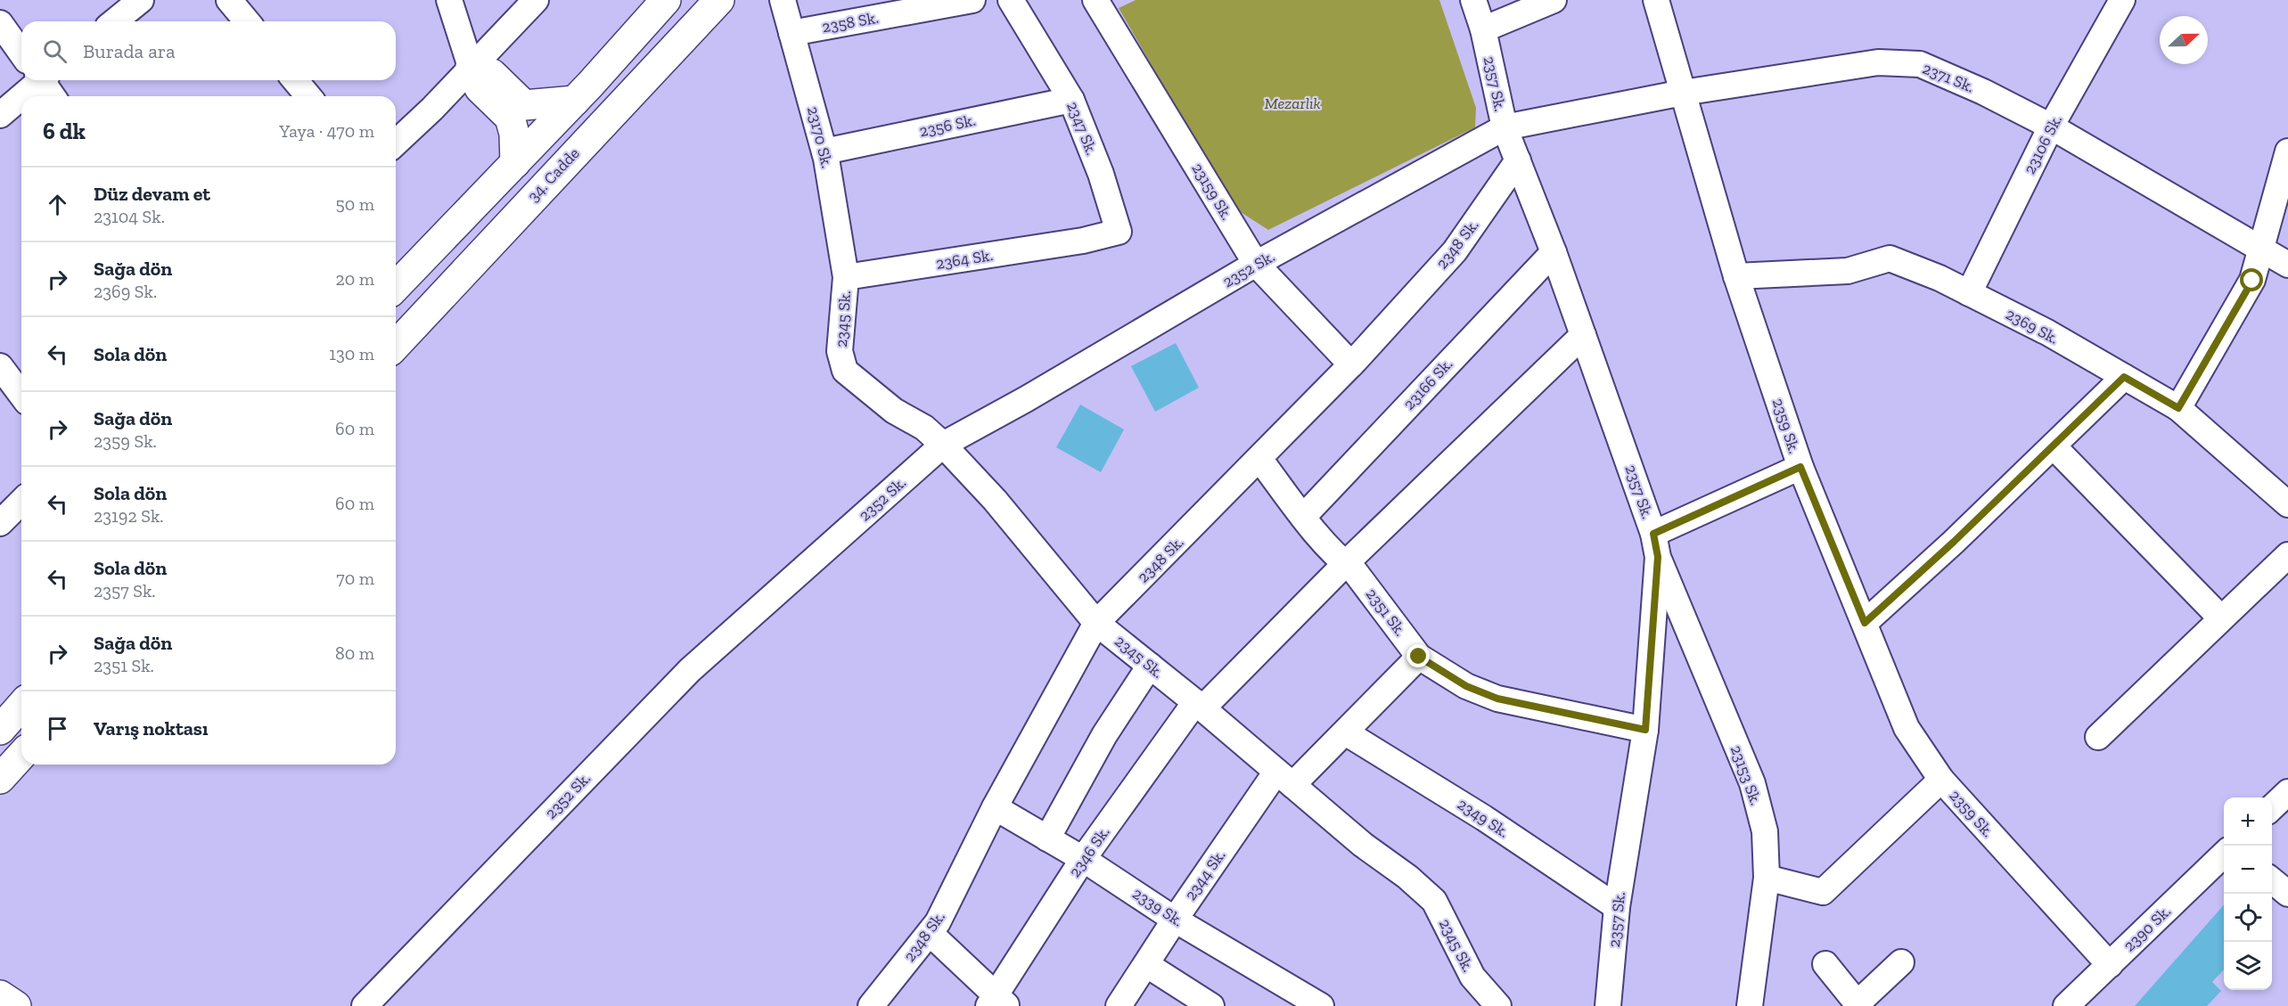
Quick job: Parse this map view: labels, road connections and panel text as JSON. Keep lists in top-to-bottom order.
{
  "streets": {
    "main road": ["34. Cadde"],
    "street": [
      "2358 Sk.",
      "2371 Sk.",
      "2357 Sk.",
      "2356 Sk.",
      "2347 Sk.",
      "23170 Sk.",
      "23106 Sk.",
      "23159 Sk.",
      "2348 Sk.",
      "2364 Sk.",
      "2352 Sk.",
      "2345 Sk.",
      "2369 Sk.",
      "23166 Sk.",
      "2359 Sk.",
      "2351 Sk.",
      "23153 Sk.",
      "2349 Sk.",
      "2346 Sk.",
      "2344 Sk.",
      "2339 Sk.",
      "2390 Sk."
    ]
  },
  "crossings": [
    ["2358 Sk.", "23170 Sk."],
    ["2371 Sk.", "2357 Sk."],
    ["2371 Sk.", "23106 Sk."],
    ["2371 Sk.", "2352 Sk."],
    ["2371 Sk.", "2359 Sk."],
    ["2357 Sk.", "2348 Sk."],
    ["2357 Sk.", "2352 Sk."],
    ["2357 Sk.", "23166 Sk."],
    ["2357 Sk.", "2351 Sk."],
    ["2357 Sk.", "23153 Sk."],
    ["2357 Sk.", "2349 Sk."],
    ["2357 Sk.", "2346 Sk."],
    ["2356 Sk.", "2347 Sk."],
    ["2356 Sk.", "23170 Sk."],
    ["2347 Sk.", "2364 Sk."],
    ["23170 Sk.", "2364 Sk."],
    ["23170 Sk.", "2345 Sk."],
    ["23106 Sk.", "2369 Sk."],
    ["23159 Sk.", "2348 Sk."],
    ["23159 Sk.", "2352 Sk."],
    ["2348 Sk.", "2345 Sk."],
    ["2348 Sk.", "2351 Sk."],
    ["2348 Sk.", "2339 Sk."],
    ["2364 Sk.", "2345 Sk."],
    ["2352 Sk.", "2345 Sk."],
    ["2345 Sk.", "2346 Sk."],
    ["2345 Sk.", "2344 Sk."],
    ["2369 Sk.", "2359 Sk."],
    ["23166 Sk.", "2351 Sk."],
    ["2359 Sk.", "2390 Sk."],
    ["2351 Sk.", "2346 Sk."],
    ["2351 Sk.", "2344 Sk."],
    ["2349 Sk.", "2344 Sk."],
    ["2346 Sk.", "2339 Sk."],
    ["2344 Sk.", "2339 Sk."]
  ],
  "parks": ["Mezarlık"],
  "north": "right",
  "page": {
    "search": "Burada ara",
    "heading": ["6 dk", "Yaya · 470 m"],
    "list": [
      ["Düz devam et", "23104 Sk.", "50 m"],
      ["Sağa dön", "2369 Sk.", "20 m"],
      ["Sola dön", "130 m"],
      ["Sağa dön", "2359 Sk.", "60 m"],
      ["Sola dön", "23192 Sk.", "60 m"],
      ["Sola dön", "2357 Sk.", "70 m"],
      ["Sağa dön", "2351 Sk.", "80 m"],
      "Varış noktası"
    ],
    "map_buttons": ["+", "−"]
  }
}
